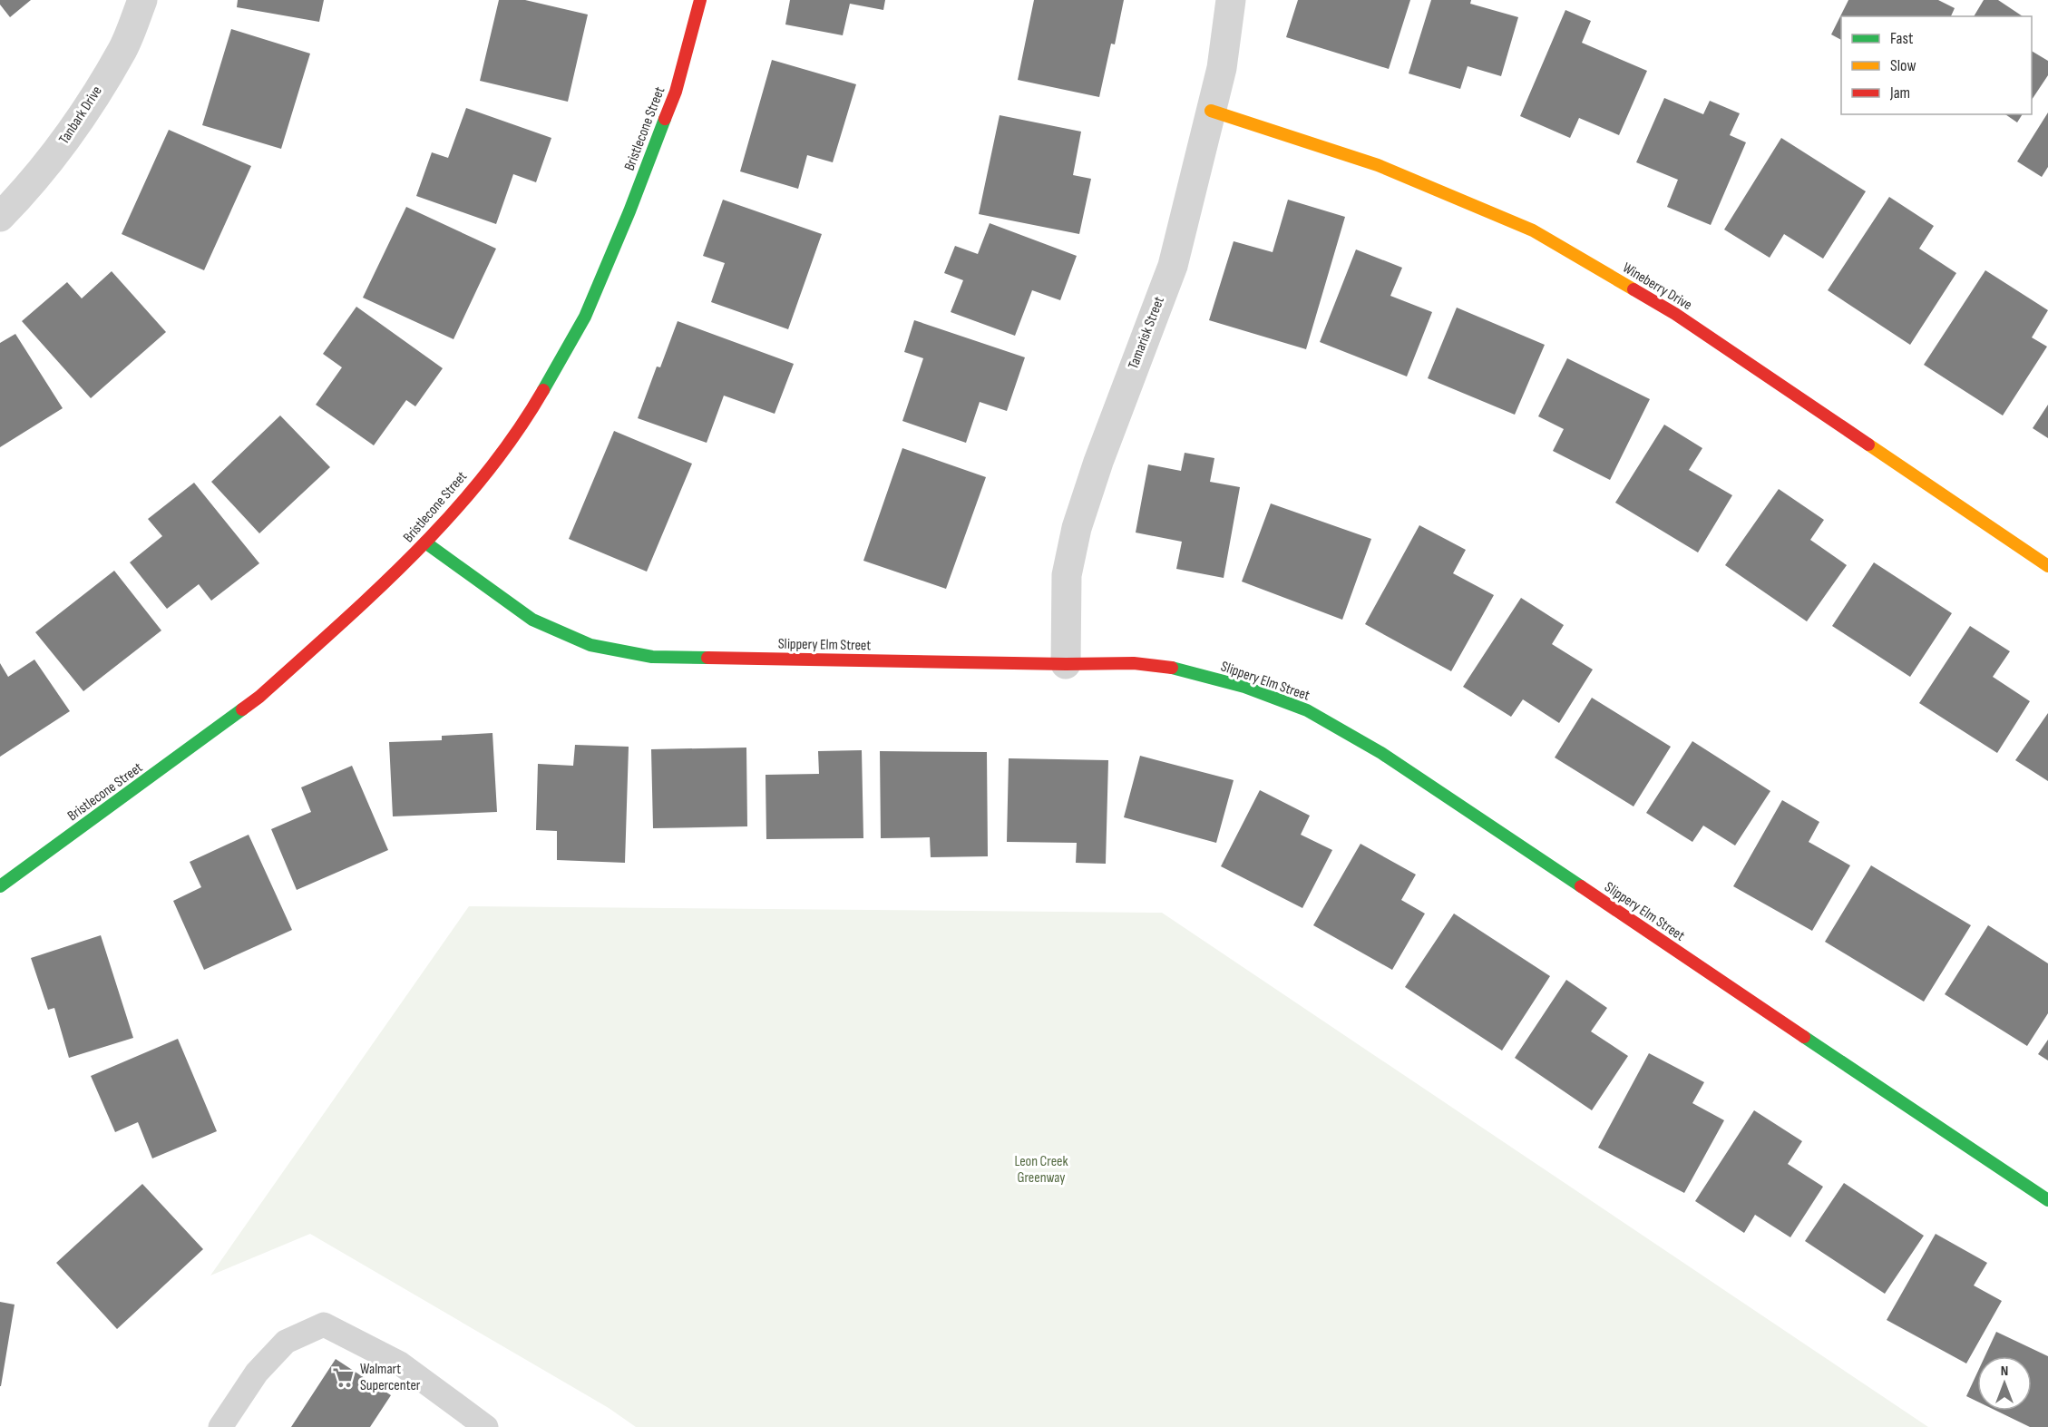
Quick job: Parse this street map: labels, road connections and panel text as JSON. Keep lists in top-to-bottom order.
{
  "streets": {
    "street": [
      "Tanbark Drive",
      "Bristlecone Street",
      "Wineberry Drive",
      "Tamarisk Street",
      "Slippery Elm Street"
    ]
  },
  "crossings": [
    ["Bristlecone Street", "Slippery Elm Street"],
    ["Wineberry Drive", "Tamarisk Street"],
    ["Tamarisk Street", "Slippery Elm Street"]
  ],
  "parks": ["Leon Creek Greenway"],
  "places": {
    "supermarket": ["Walmart Supercenter"]
  },
  "legend": ["Fast", "Slow", "Jam"],
  "north": "top"
}
